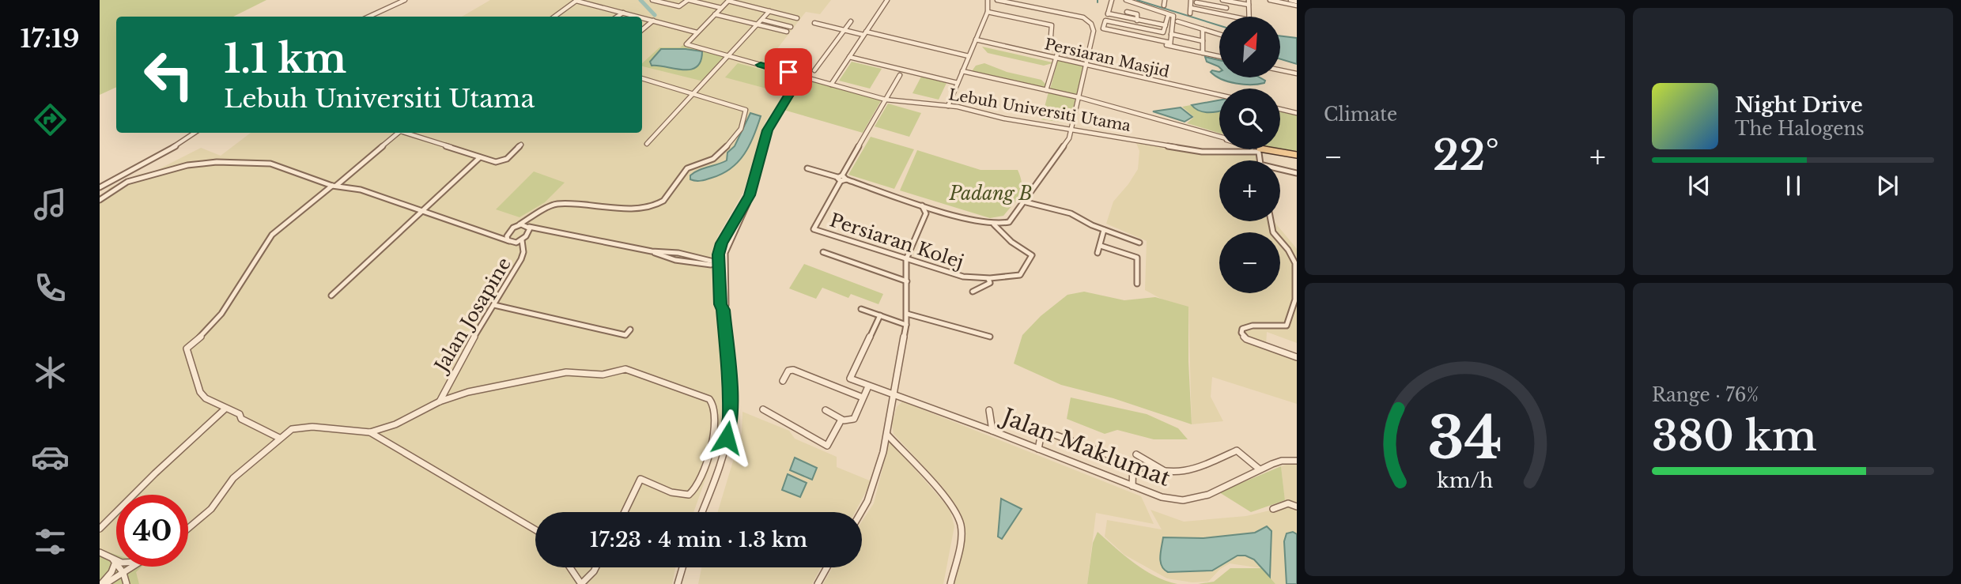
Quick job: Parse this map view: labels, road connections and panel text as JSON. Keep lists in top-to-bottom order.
{
  "streets": {
    "main road": ["Lebuh Universiti Utama"],
    "street": [
      "Persiaran Masjid",
      "Persiaran Kolej",
      "Jalan Josapine",
      "Jalan Maklumat"
    ]
  },
  "parks": ["Padang B"],
  "north": "top right",
  "page": {
    "tabs": "17:19",
    "tile": [
      "Climate",
      ["Range · 76%", "380 km"]
    ],
    "map_buttons": ["+", "−"],
    "turn": ["1.1 km", "Lebuh Universiti Utama"],
    "song": ["Night Drive", "The Halogens"],
    "heat": ["−", "22°", "+"],
    "limit": "40",
    "trip": "17:23 · 4 min · 1.3 km",
    "gauge": ["34", "km/h"]
  }
}
